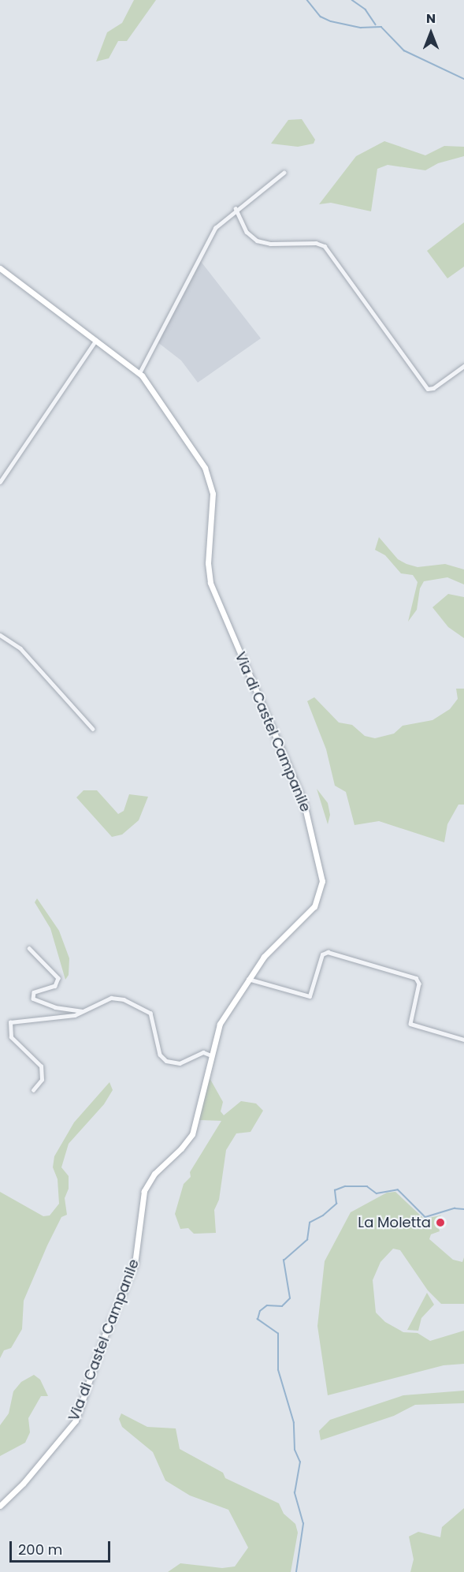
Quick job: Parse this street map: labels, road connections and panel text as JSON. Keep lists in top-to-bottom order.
{
  "streets": {
    "street": ["Via di Castel Campanile"]
  },
  "places": ["La Moletta"],
  "scale_bar": "200 m",
  "north": "top"
}
